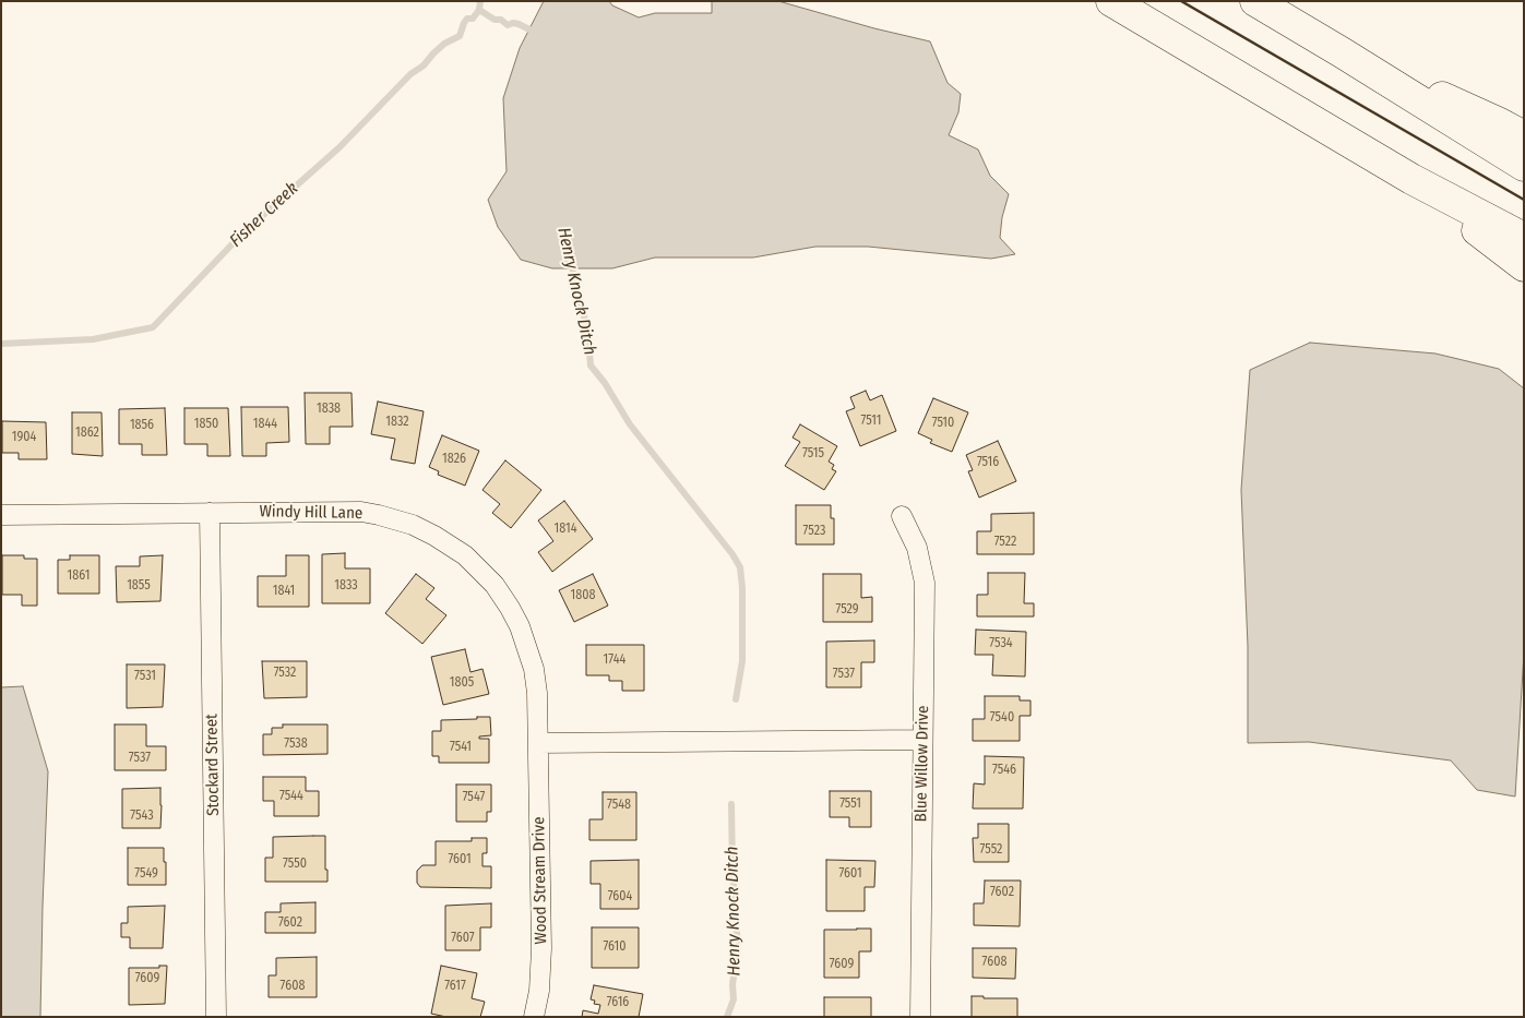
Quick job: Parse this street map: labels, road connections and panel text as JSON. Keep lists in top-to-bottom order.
{
  "streets": {
    "street": [
      "Windy Hill Lane",
      "Blue Willow Drive",
      "Stockard Street",
      "Wood Stream Drive"
    ]
  },
  "crossings": [
    ["Windy Hill Lane", "Stockard Street"],
    ["Windy Hill Lane", "Wood Stream Drive"]
  ],
  "water": ["Fisher Creek", "Henry Knock Ditch"],
  "house_numbers": [
    "1838",
    "7511",
    "1832",
    "7510",
    "1850",
    "1844",
    "1856",
    "1862",
    "1904",
    "7515",
    "1826",
    "7516",
    "1814",
    "7523",
    "7522",
    "1861",
    "1855",
    "1833",
    "1841",
    "1808",
    "7529",
    "7534",
    "1744",
    "7532",
    "7537",
    "7531",
    "1805",
    "7540",
    "7538",
    "7541",
    "7537",
    "7546",
    "7544",
    "7547",
    "7551",
    "7548",
    "7543",
    "7552",
    "7601",
    "7550",
    "7549",
    "7601",
    "7602",
    "7604",
    "7602",
    "7607",
    "7610",
    "7608",
    "7609",
    "7609",
    "7608",
    "7617",
    "7616"
  ]
}
